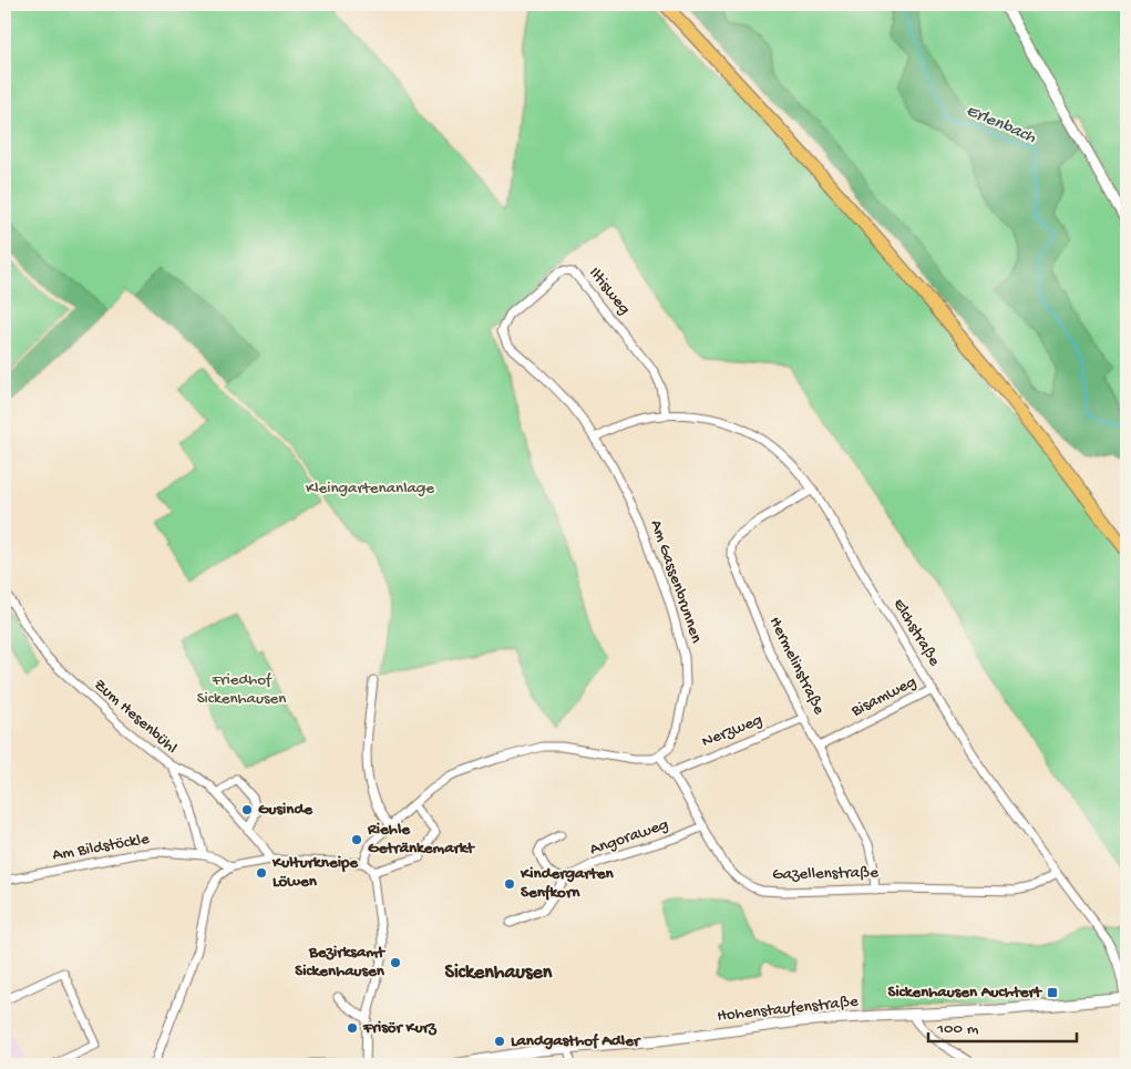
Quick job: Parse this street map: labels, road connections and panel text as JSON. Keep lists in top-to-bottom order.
{
  "streets": {
    "street": [
      "Iltisweg",
      "Am Gassenbrunnen",
      "Elchstraße",
      "Hermelinstraße",
      "Bisamweg",
      "Zum Hesenbühl",
      "Nerzweg",
      "Angoraweg",
      "Am Bildstöckle",
      "Gazellenstraße",
      "Hohenstaufenstraße"
    ]
  },
  "crossings": [
    ["Iltisweg", "Am Gassenbrunnen"],
    ["Iltisweg", "Elchstraße"],
    ["Am Gassenbrunnen", "Elchstraße"],
    ["Am Gassenbrunnen", "Gazellenstraße"],
    ["Elchstraße", "Hermelinstraße"],
    ["Elchstraße", "Bisamweg"],
    ["Elchstraße", "Gazellenstraße"],
    ["Elchstraße", "Hohenstaufenstraße"],
    ["Hermelinstraße", "Bisamweg"],
    ["Hermelinstraße", "Nerzweg"],
    ["Hermelinstraße", "Gazellenstraße"],
    ["Zum Hesenbühl", "Am Bildstöckle"],
    ["Nerzweg", "Gazellenstraße"],
    ["Angoraweg", "Gazellenstraße"]
  ],
  "districts": ["Sickenhausen"],
  "water": ["Erlenbach"],
  "parks": ["Kleingartenanlage", "Friedhof Sickenhausen"],
  "places": {
    "other": [
      "Gusinde",
      "Riehle Getränkemarkt",
      "Kulturkneipe Löwen",
      "Kindergarten Senfkorn",
      "Bezirksamt Sickenhausen",
      "Frisör Kurz",
      "Landgasthof Adler"
    ],
    "transit": ["Sickenhausen Auchtert"]
  },
  "scale_bar": "100 m"
}
